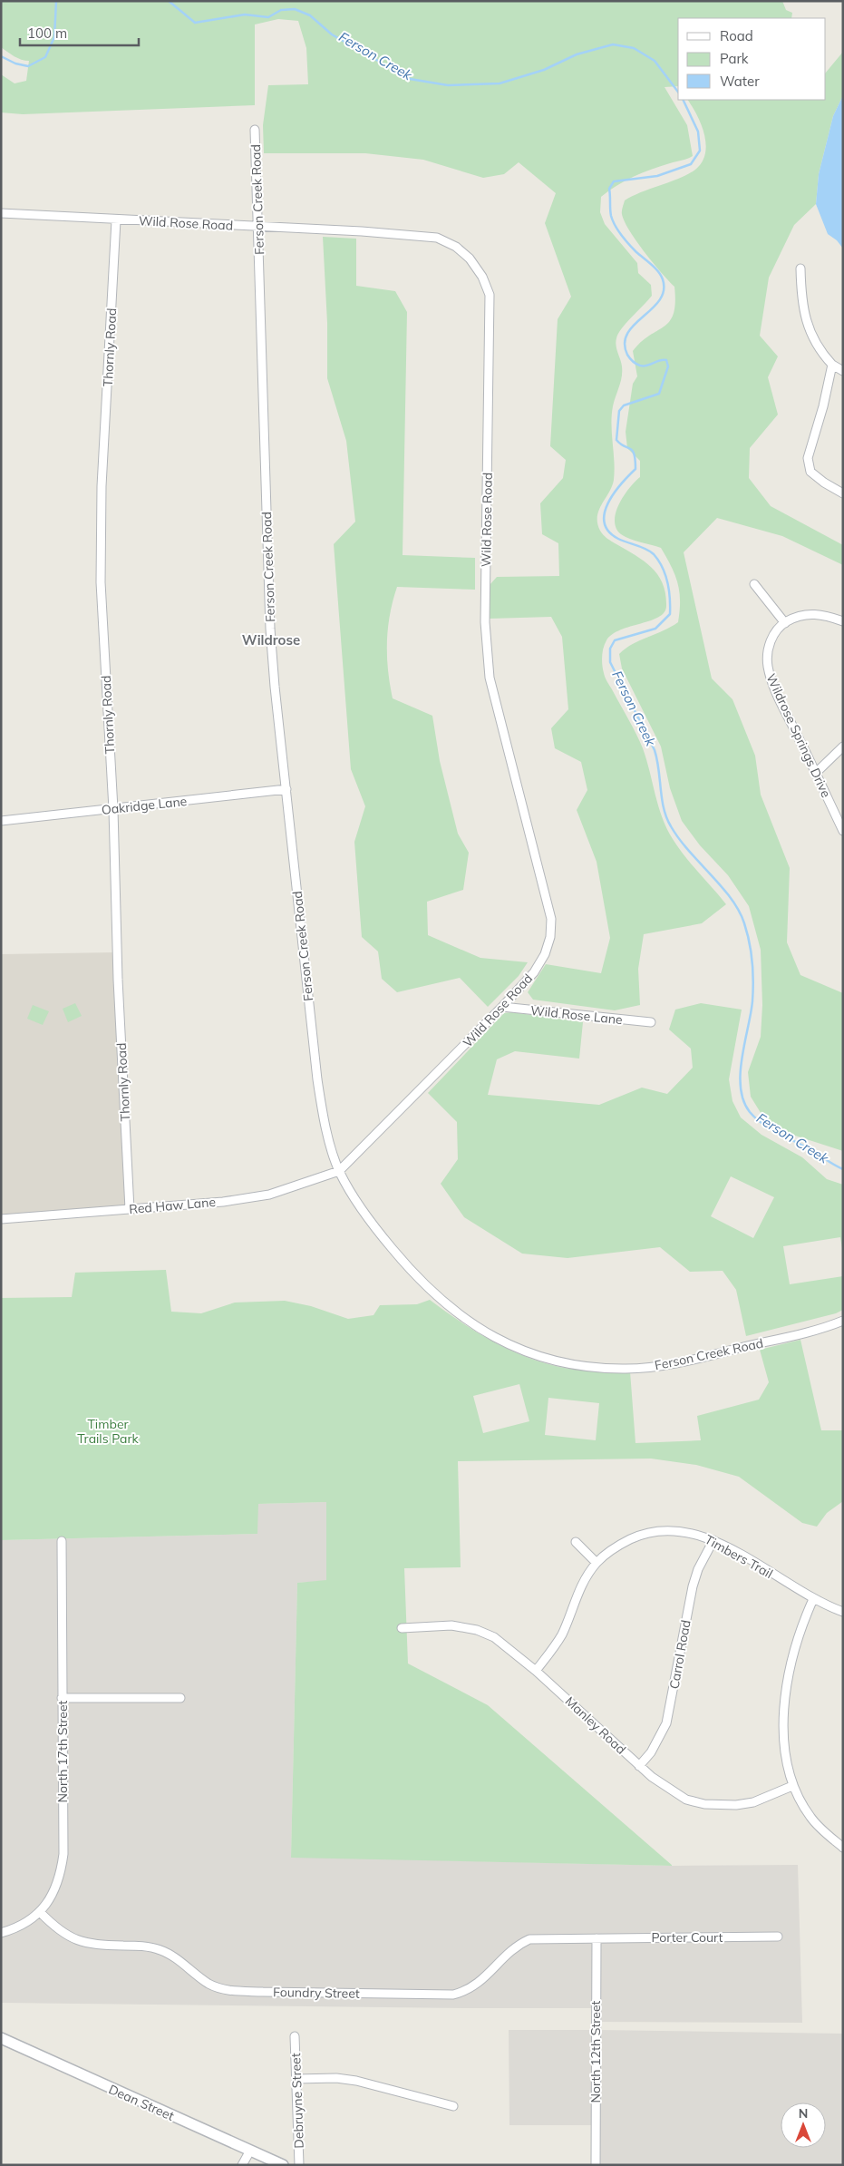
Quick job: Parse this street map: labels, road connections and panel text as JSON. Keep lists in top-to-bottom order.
{
  "streets": {
    "street": [
      "Ferson Creek Road",
      "Wild Rose Road",
      "Thornly Road",
      "Wildrose Springs Drive",
      "Oakridge Lane",
      "Wild Rose Lane",
      "Red Haw Lane",
      "Timbers Trail",
      "Carrol Road",
      "Manley Road",
      "North 17th Street",
      "Porter Court",
      "Foundry Street",
      "North 12th Street",
      "Debruyne Street",
      "Dean Street"
    ]
  },
  "crossings": [
    ["Ferson Creek Road", "Wild Rose Road"],
    ["Ferson Creek Road", "Oakridge Lane"],
    ["Ferson Creek Road", "Red Haw Lane"],
    ["Wild Rose Road", "Thornly Road"],
    ["Wild Rose Road", "Wild Rose Lane"],
    ["Wild Rose Road", "Red Haw Lane"],
    ["Thornly Road", "Oakridge Lane"],
    ["Thornly Road", "Red Haw Lane"],
    ["Timbers Trail", "Carrol Road"],
    ["Timbers Trail", "Manley Road"],
    ["Carrol Road", "Manley Road"],
    ["North 17th Street", "Foundry Street"],
    ["Porter Court", "Foundry Street"],
    ["Porter Court", "North 12th Street"],
    ["Foundry Street", "North 12th Street"]
  ],
  "districts": ["Wildrose"],
  "water": ["Ferson Creek"],
  "parks": ["Timber Trails Park"],
  "legend": ["Road", "Park", "Water"],
  "scale_bar": "100 m",
  "north": "top"
}
